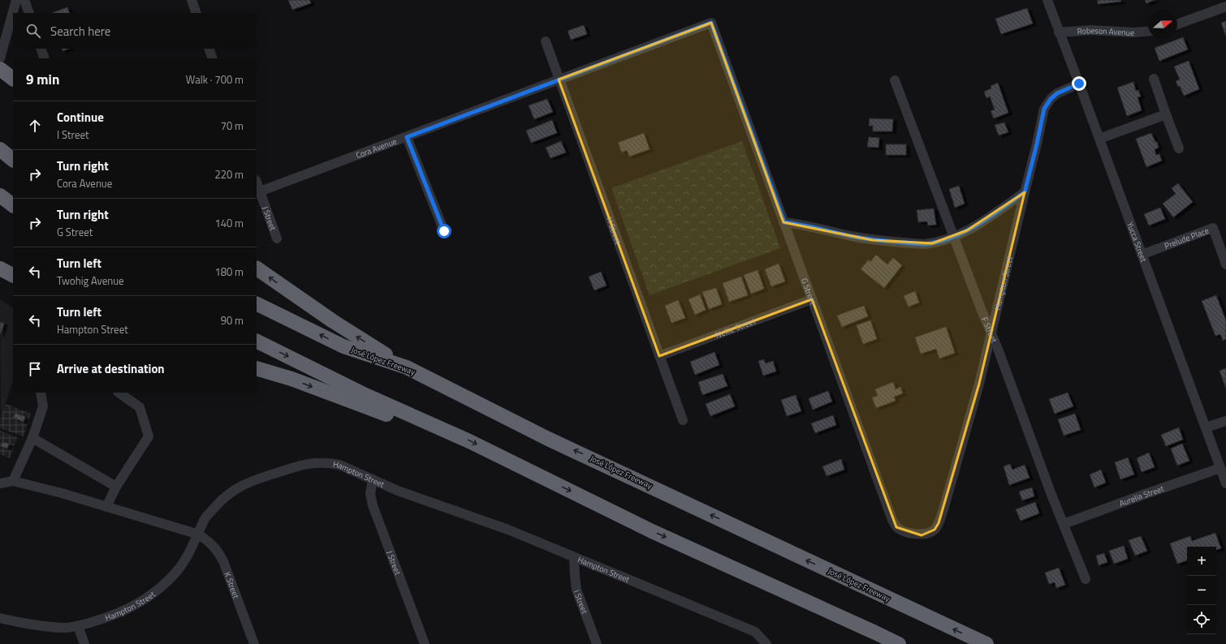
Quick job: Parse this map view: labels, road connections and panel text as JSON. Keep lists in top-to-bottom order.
{
  "streets": {
    "highway": ["José López Freeway"],
    "street": [
      "Robeson Avenue",
      "Cora Avenue",
      "J Street",
      "H Street",
      "Prelude Place",
      "Yucca Street",
      "Hampton Street",
      "G Street",
      "Nellie Street",
      "F Street",
      "Aurelia Street",
      "K Street",
      "I Street"
    ]
  },
  "crossings": [
    ["Robeson Avenue", "Yucca Street"],
    ["Cora Avenue", "J Street"],
    ["Cora Avenue", "H Street"],
    ["Cora Avenue", "G Street"],
    ["J Street", "Hampton Street"],
    ["H Street", "Nellie Street"],
    ["Prelude Place", "Yucca Street"],
    ["Yucca Street", "Hampton Street"],
    ["Yucca Street", "Aurelia Street"],
    ["Hampton Street", "G Street"],
    ["Hampton Street", "F Street"],
    ["Hampton Street", "K Street"],
    ["Hampton Street", "I Street"],
    ["G Street", "Nellie Street"],
    ["F Street", "Aurelia Street"]
  ],
  "north": "right",
  "page": {
    "search": "Search here",
    "heading": ["9 min", "Walk · 700 m"],
    "list": [
      ["Continue", "I Street", "70 m"],
      ["Turn right", "Cora Avenue", "220 m"],
      ["Turn right", "G Street", "140 m"],
      ["Turn left", "Twohig Avenue", "180 m"],
      ["Turn left", "Hampton Street", "90 m"],
      "Arrive at destination"
    ],
    "map_buttons": ["+", "−"]
  }
}
